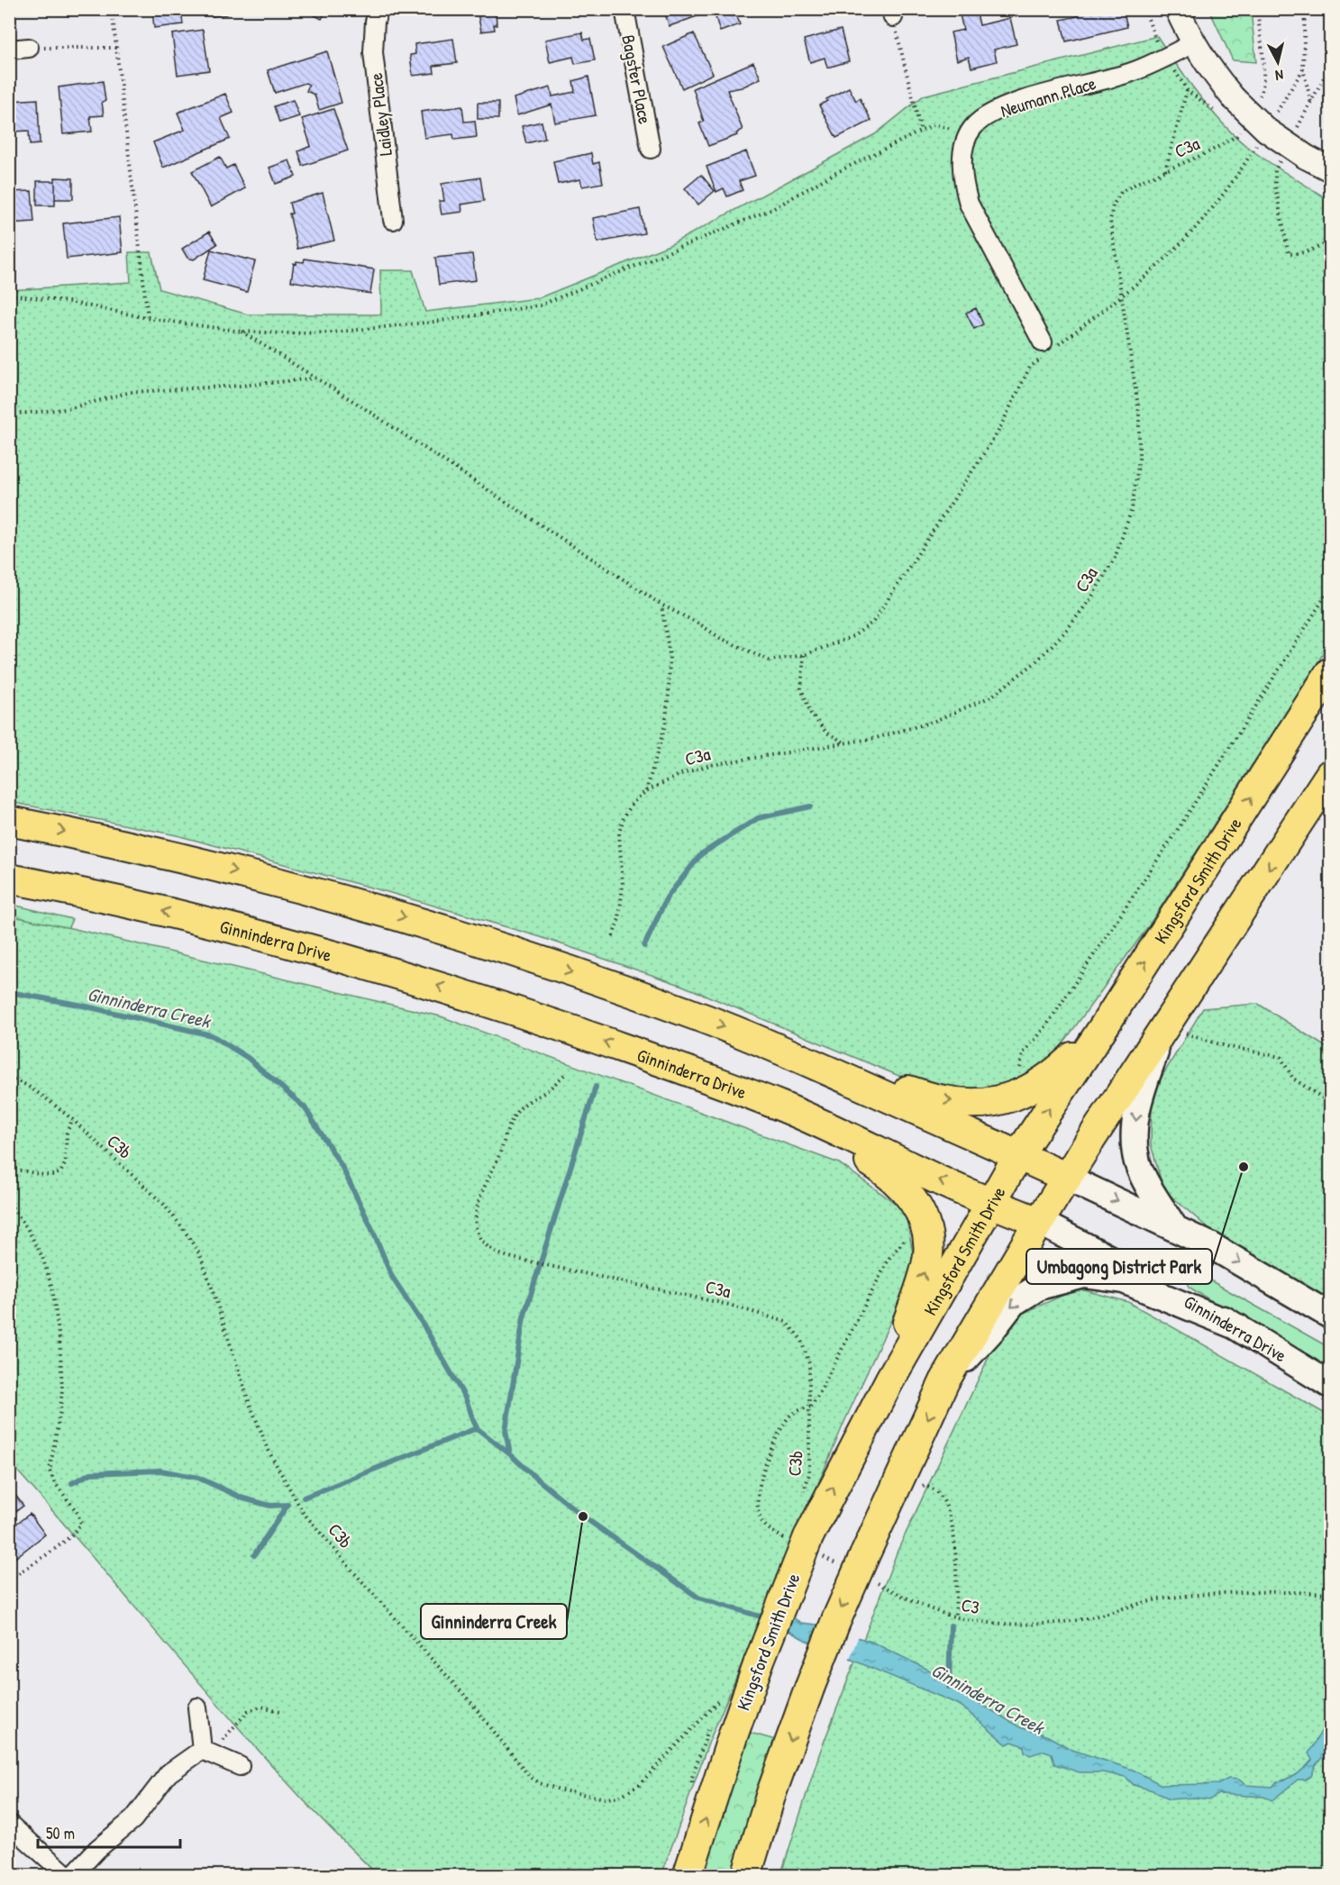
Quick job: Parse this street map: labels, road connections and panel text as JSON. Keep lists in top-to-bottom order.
{
  "streets": {
    "main road": ["Kingsford Smith Drive", "Ginninderra Drive"],
    "street": ["Bagster Place", "Neumann Place", "Laidley Place"],
    "path": ["C3a", "C3b", "C3"]
  },
  "crossings": [
    ["C3a", "C3b"],
    ["C3a", "C3"],
    ["Kingsford Smith Drive", "Ginninderra Drive"],
    ["Kingsford Smith Drive", "C3"],
    ["C3b", "C3"]
  ],
  "water": ["Ginninderra Creek"],
  "places": ["Umbagong District Park", "Ginninderra Creek"],
  "scale_bar": "50 m",
  "north": "bottom"
}
